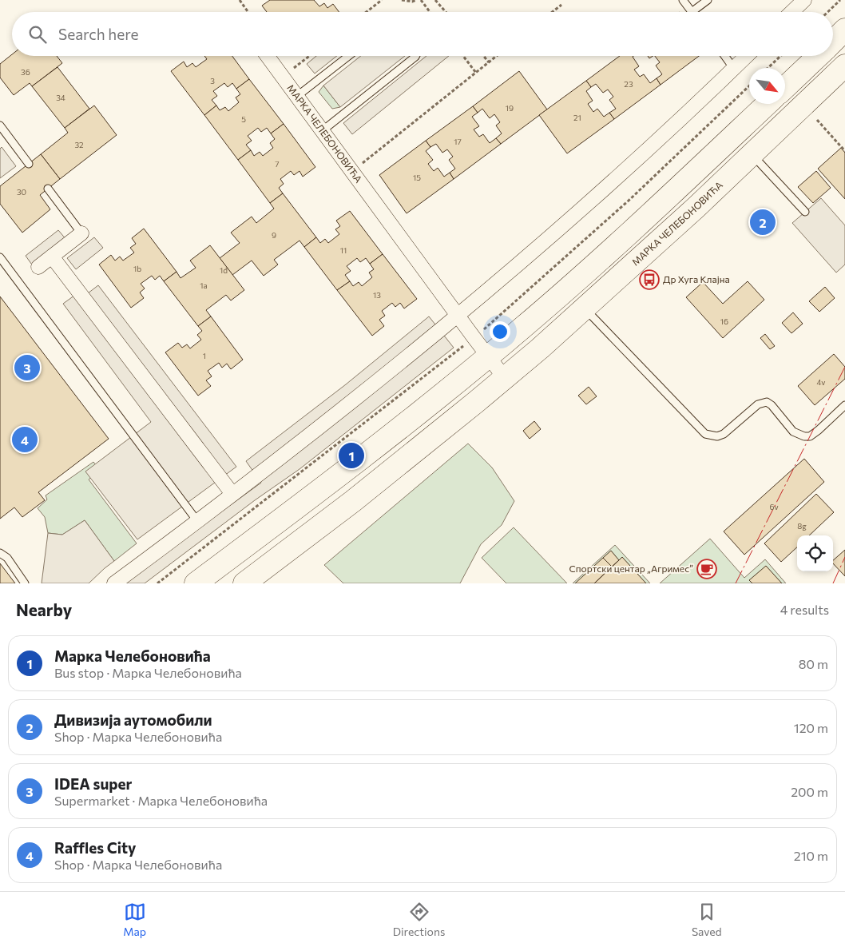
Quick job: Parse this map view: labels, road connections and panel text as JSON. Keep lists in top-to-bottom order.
{
  "streets": {
    "main road": ["МАРКА ЧЕЛЕБОНОВИЋА"]
  },
  "places": {
    "bus stop": ["Др Хуга Клајна"],
    "cafe": ["Спортски центар „Агримес”"]
  },
  "house_numbers": [
    "36",
    "3",
    "23",
    "34",
    "19",
    "21",
    "5",
    "17",
    "32",
    "7",
    "15",
    "30",
    "9",
    "11",
    "1b",
    "1đ",
    "1a",
    "13",
    "16",
    "1",
    "4v",
    "6v",
    "8g"
  ],
  "north": "bottom right",
  "page": {
    "search": "Search here",
    "pins": [
      "2",
      "3",
      "4",
      "1"
    ],
    "heading": ["Nearby", "4 results"],
    "list": [
      {
        "mark": "1",
        "name": "Марка Челебоновића",
        "note": "Bus stop · Марка Челебоновића",
        "value": "80 m"
      },
      {
        "mark": "2",
        "name": "Дивизија аутомобили",
        "note": "Shop · Марка Челебоновића",
        "value": "120 m"
      },
      {
        "mark": "3",
        "name": "IDEA super",
        "note": "Supermarket · Марка Челебоновића",
        "value": "200 m"
      },
      {
        "mark": "4",
        "name": "Raffles City",
        "note": "Shop · Марка Челебоновића",
        "value": "210 m"
      }
    ],
    "nav": ["Map", "Directions", "Saved"]
  }
}
